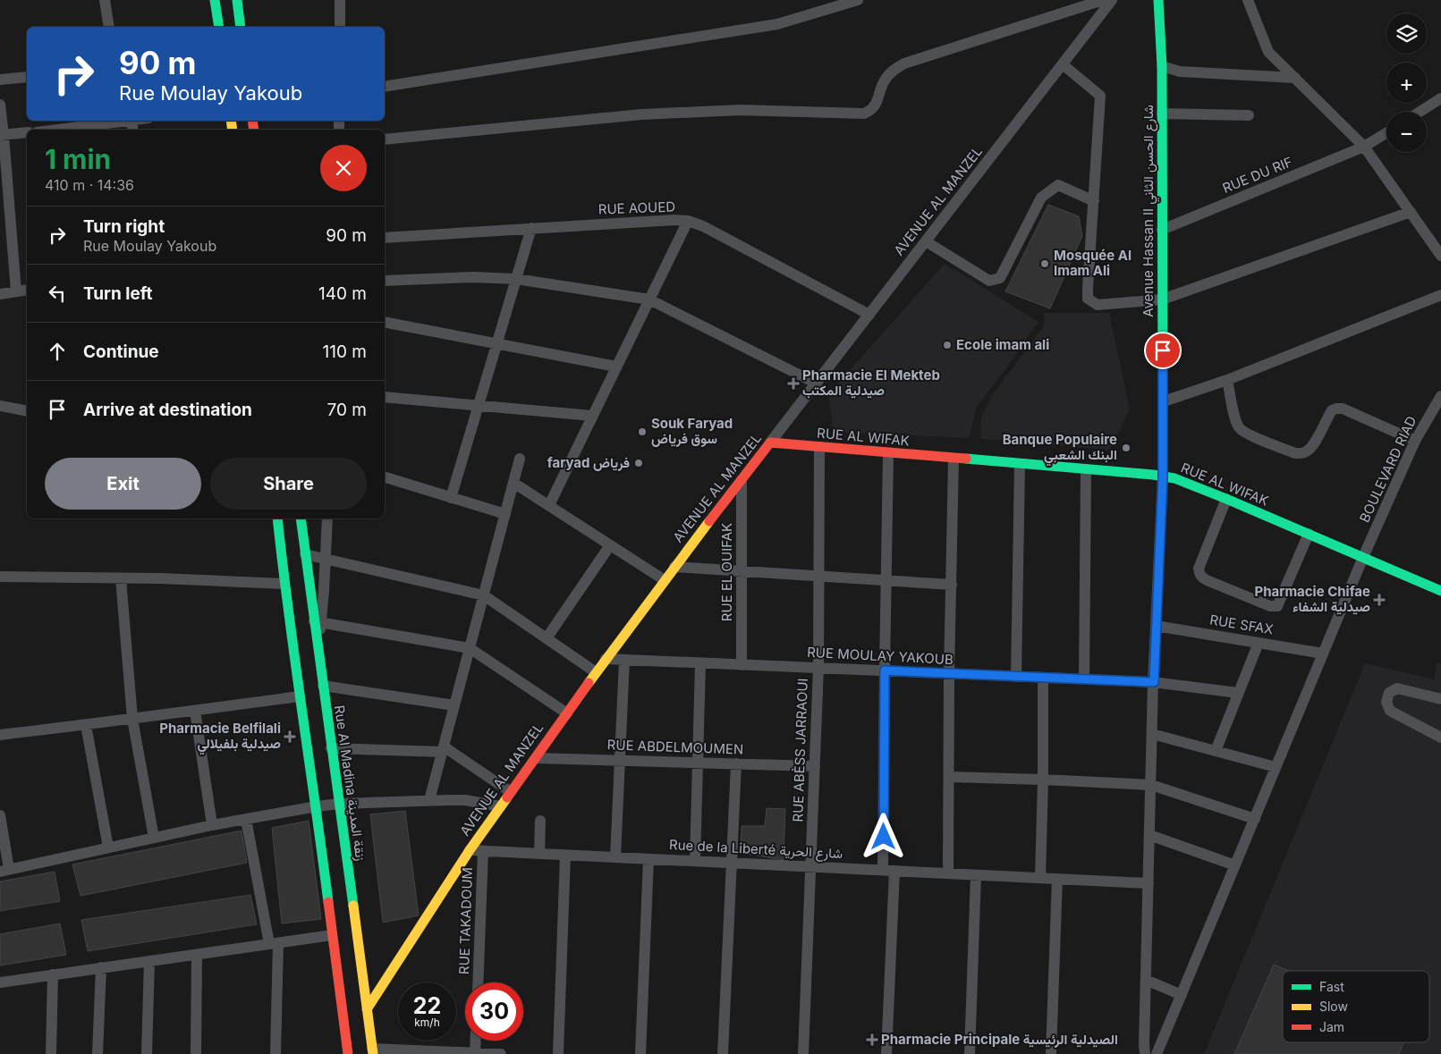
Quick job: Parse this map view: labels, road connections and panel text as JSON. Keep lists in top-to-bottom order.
{
  "streets": {
    "street": [
      "RUE DU RIF",
      "AVENUE AL MANZEL",
      "RUE AOUED",
      "Avenue Hassan II شارع الحسن الثاني",
      "RUE AL WIFAK",
      "BOULEVARD RIAD",
      "RUE EL OUIFAK",
      "RUE SFAX",
      "RUE MOULAY YAKOUB",
      "RUE ABDELMOUMEN",
      "RUE ABÈSS JARRAOUI",
      "Rue Al Madina زنقة المدينة",
      "Rue de la Liberté شارع الحرية",
      "RUE TAKADOUM"
    ]
  },
  "crossings": [
    ["RUE DU RIF", "Avenue Hassan II شارع الحسن الثاني"],
    ["AVENUE AL MANZEL", "RUE AOUED"],
    ["AVENUE AL MANZEL", "RUE AL WIFAK"],
    ["AVENUE AL MANZEL", "RUE EL OUIFAK"],
    ["AVENUE AL MANZEL", "RUE MOULAY YAKOUB"],
    ["AVENUE AL MANZEL", "RUE ABDELMOUMEN"],
    ["AVENUE AL MANZEL", "Rue Al Madina زنقة المدينة"],
    ["AVENUE AL MANZEL", "Rue de la Liberté شارع الحرية"],
    ["Avenue Hassan II شارع الحسن الثاني", "RUE AL WIFAK"],
    ["RUE AL WIFAK", "BOULEVARD RIAD"],
    ["RUE AL WIFAK", "RUE ABÈSS JARRAOUI"],
    ["BOULEVARD RIAD", "RUE SFAX"],
    ["RUE EL OUIFAK", "RUE MOULAY YAKOUB"],
    ["RUE MOULAY YAKOUB", "RUE ABÈSS JARRAOUI"],
    ["RUE ABDELMOUMEN", "RUE ABÈSS JARRAOUI"],
    ["RUE ABÈSS JARRAOUI", "Rue de la Liberté شارع الحرية"],
    ["Rue de la Liberté شارع الحرية", "RUE TAKADOUM"]
  ],
  "places": {
    "other": [
      "Mosquée Al Imam Ali",
      "Ecole imam ali",
      "Souk Faryad سوق فرياض",
      "Banque Populaire البنك الشعبي",
      "faryad فرياض"
    ],
    "health": [
      "Pharmacie El Mekteb صيدلية المكتب",
      "Pharmacie Chifae صيدلية الشفاء",
      "Pharmacie Belfilali صيدلية بلفيلالي",
      "Pharmacie Principale الصيدلية الرئيسية"
    ]
  },
  "legend": ["Fast", "Slow", "Jam"],
  "page": {
    "map_buttons": ["+", "−"],
    "turn": ["90 m", "Rue Moulay Yakoub"],
    "heading": ["1 min", "410 m · 14:36"],
    "list": [
      {
        "name": "Turn right",
        "note": "Rue Moulay Yakoub",
        "value": "90 m"
      },
      {
        "name": "Turn left",
        "value": "140 m"
      },
      {
        "name": "Continue",
        "value": "110 m"
      },
      {
        "name": "Arrive at destination",
        "value": "70 m"
      }
    ],
    "buttons": ["Exit", "Share"],
    "speed": "22 km/h",
    "limit": "30"
  }
}
